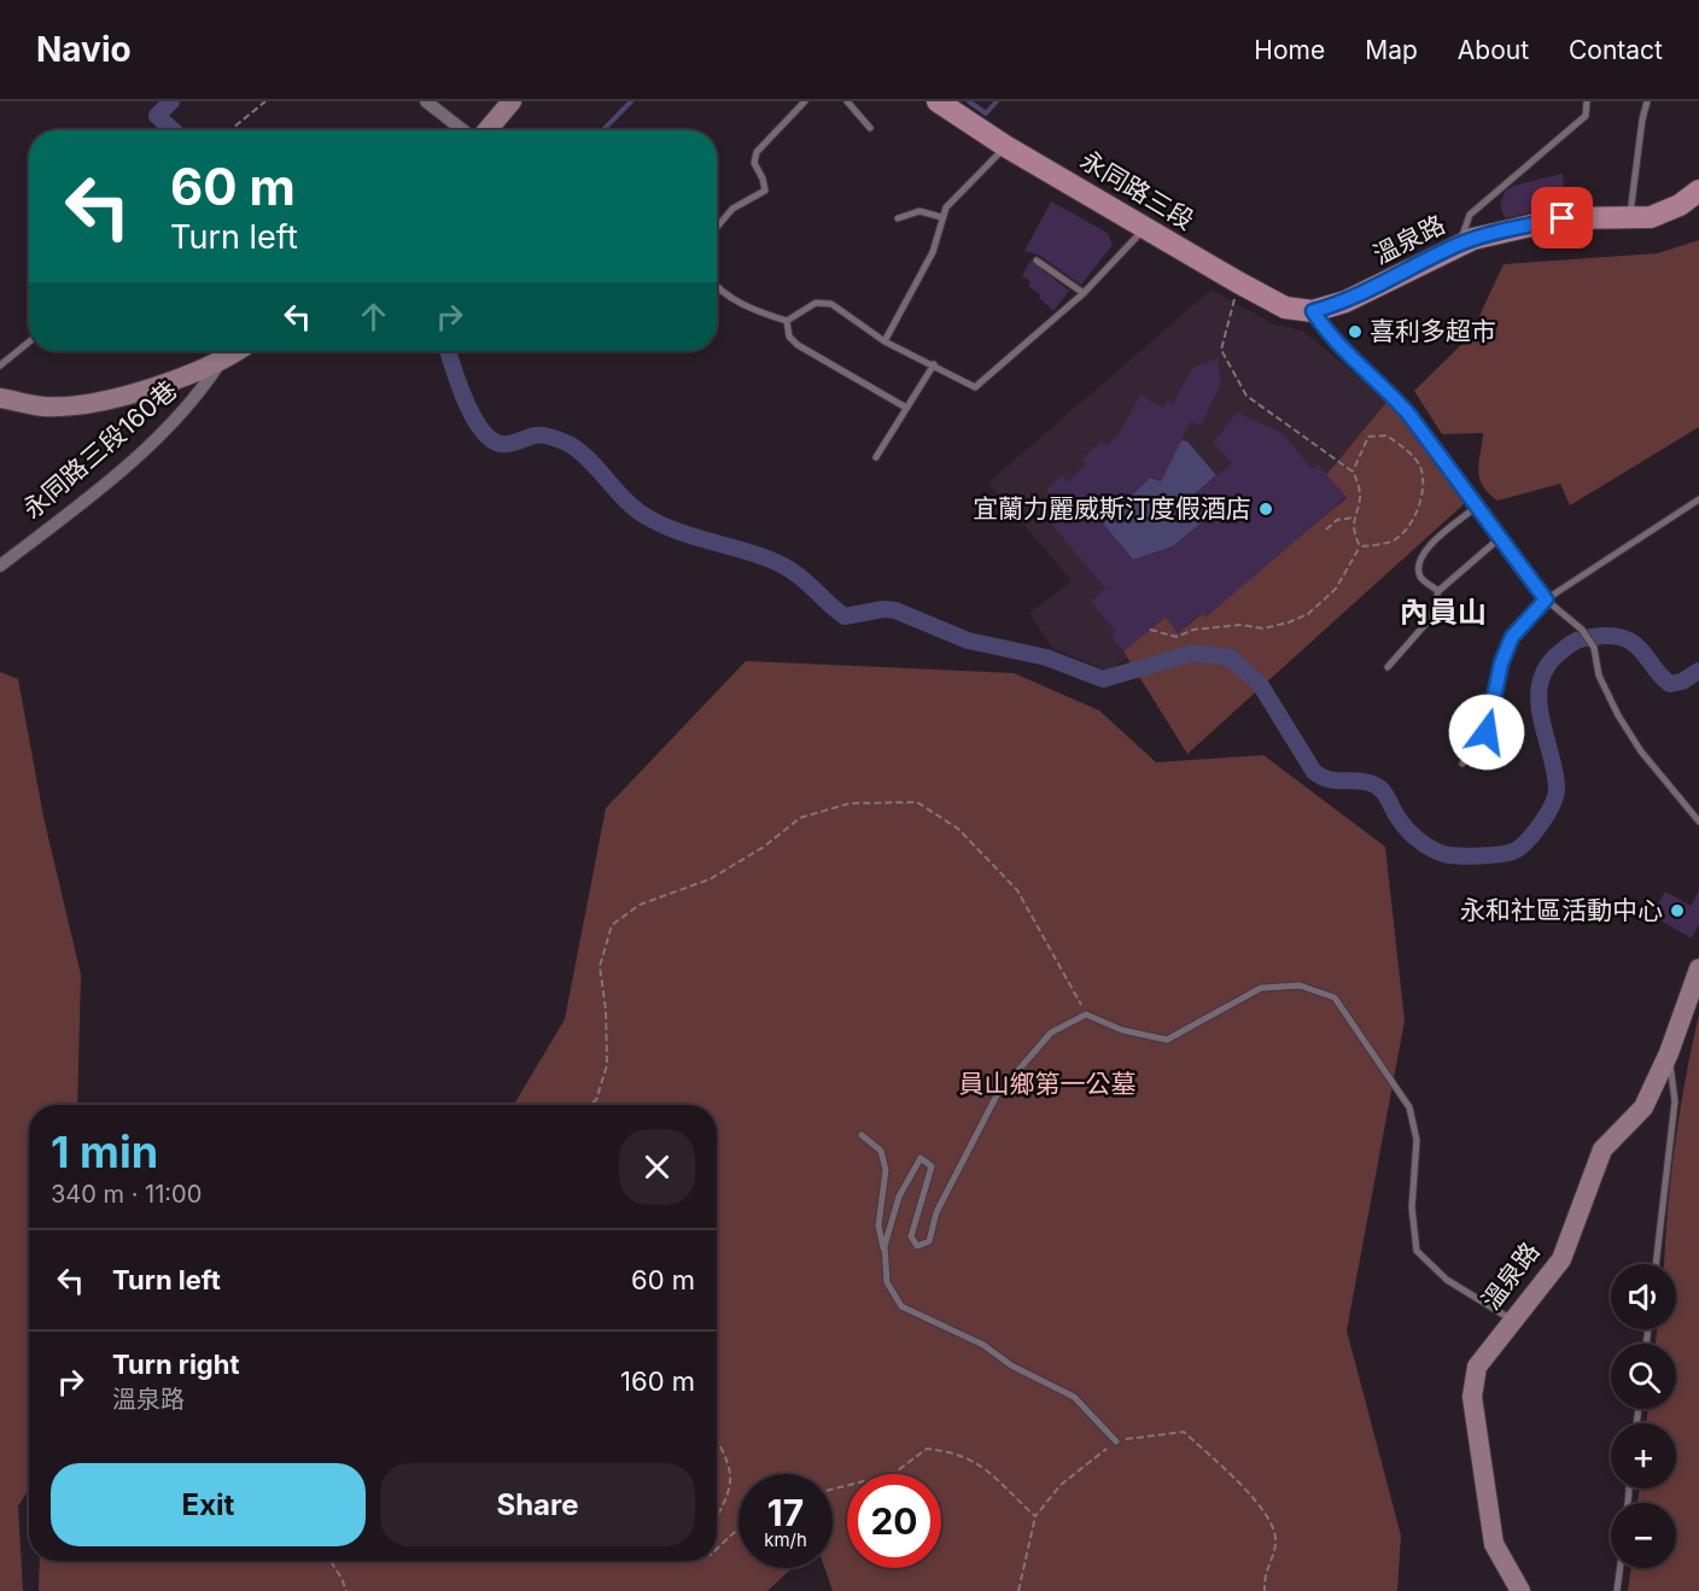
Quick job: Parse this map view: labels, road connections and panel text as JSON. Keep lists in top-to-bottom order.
{
  "streets": {
    "main road": ["永同路三段", "溫泉路"],
    "street": ["永同路三段160巷"]
  },
  "crossings": [
    ["永同路三段", "溫泉路"]
  ],
  "districts": ["內員山"],
  "parks": ["員山鄉第一公墓"],
  "places": ["喜利多超市", "宜蘭力麗威斯汀度假酒店", "永和社區活動中心"],
  "page": {
    "header": "Navio",
    "nav": [
      "Home",
      "Map",
      "About",
      "Contact"
    ],
    "turn": ["60 m", "Turn left"],
    "heading": ["1 min", "340 m · 11:00"],
    "list": [
      {
        "name": "Turn left",
        "value": "60 m"
      },
      {
        "name": "Turn right",
        "note": "溫泉路",
        "value": "160 m"
      }
    ],
    "map_buttons": ["+", "−"],
    "buttons": ["Exit", "Share"],
    "speed": "17 km/h",
    "limit": "20"
  }
}
